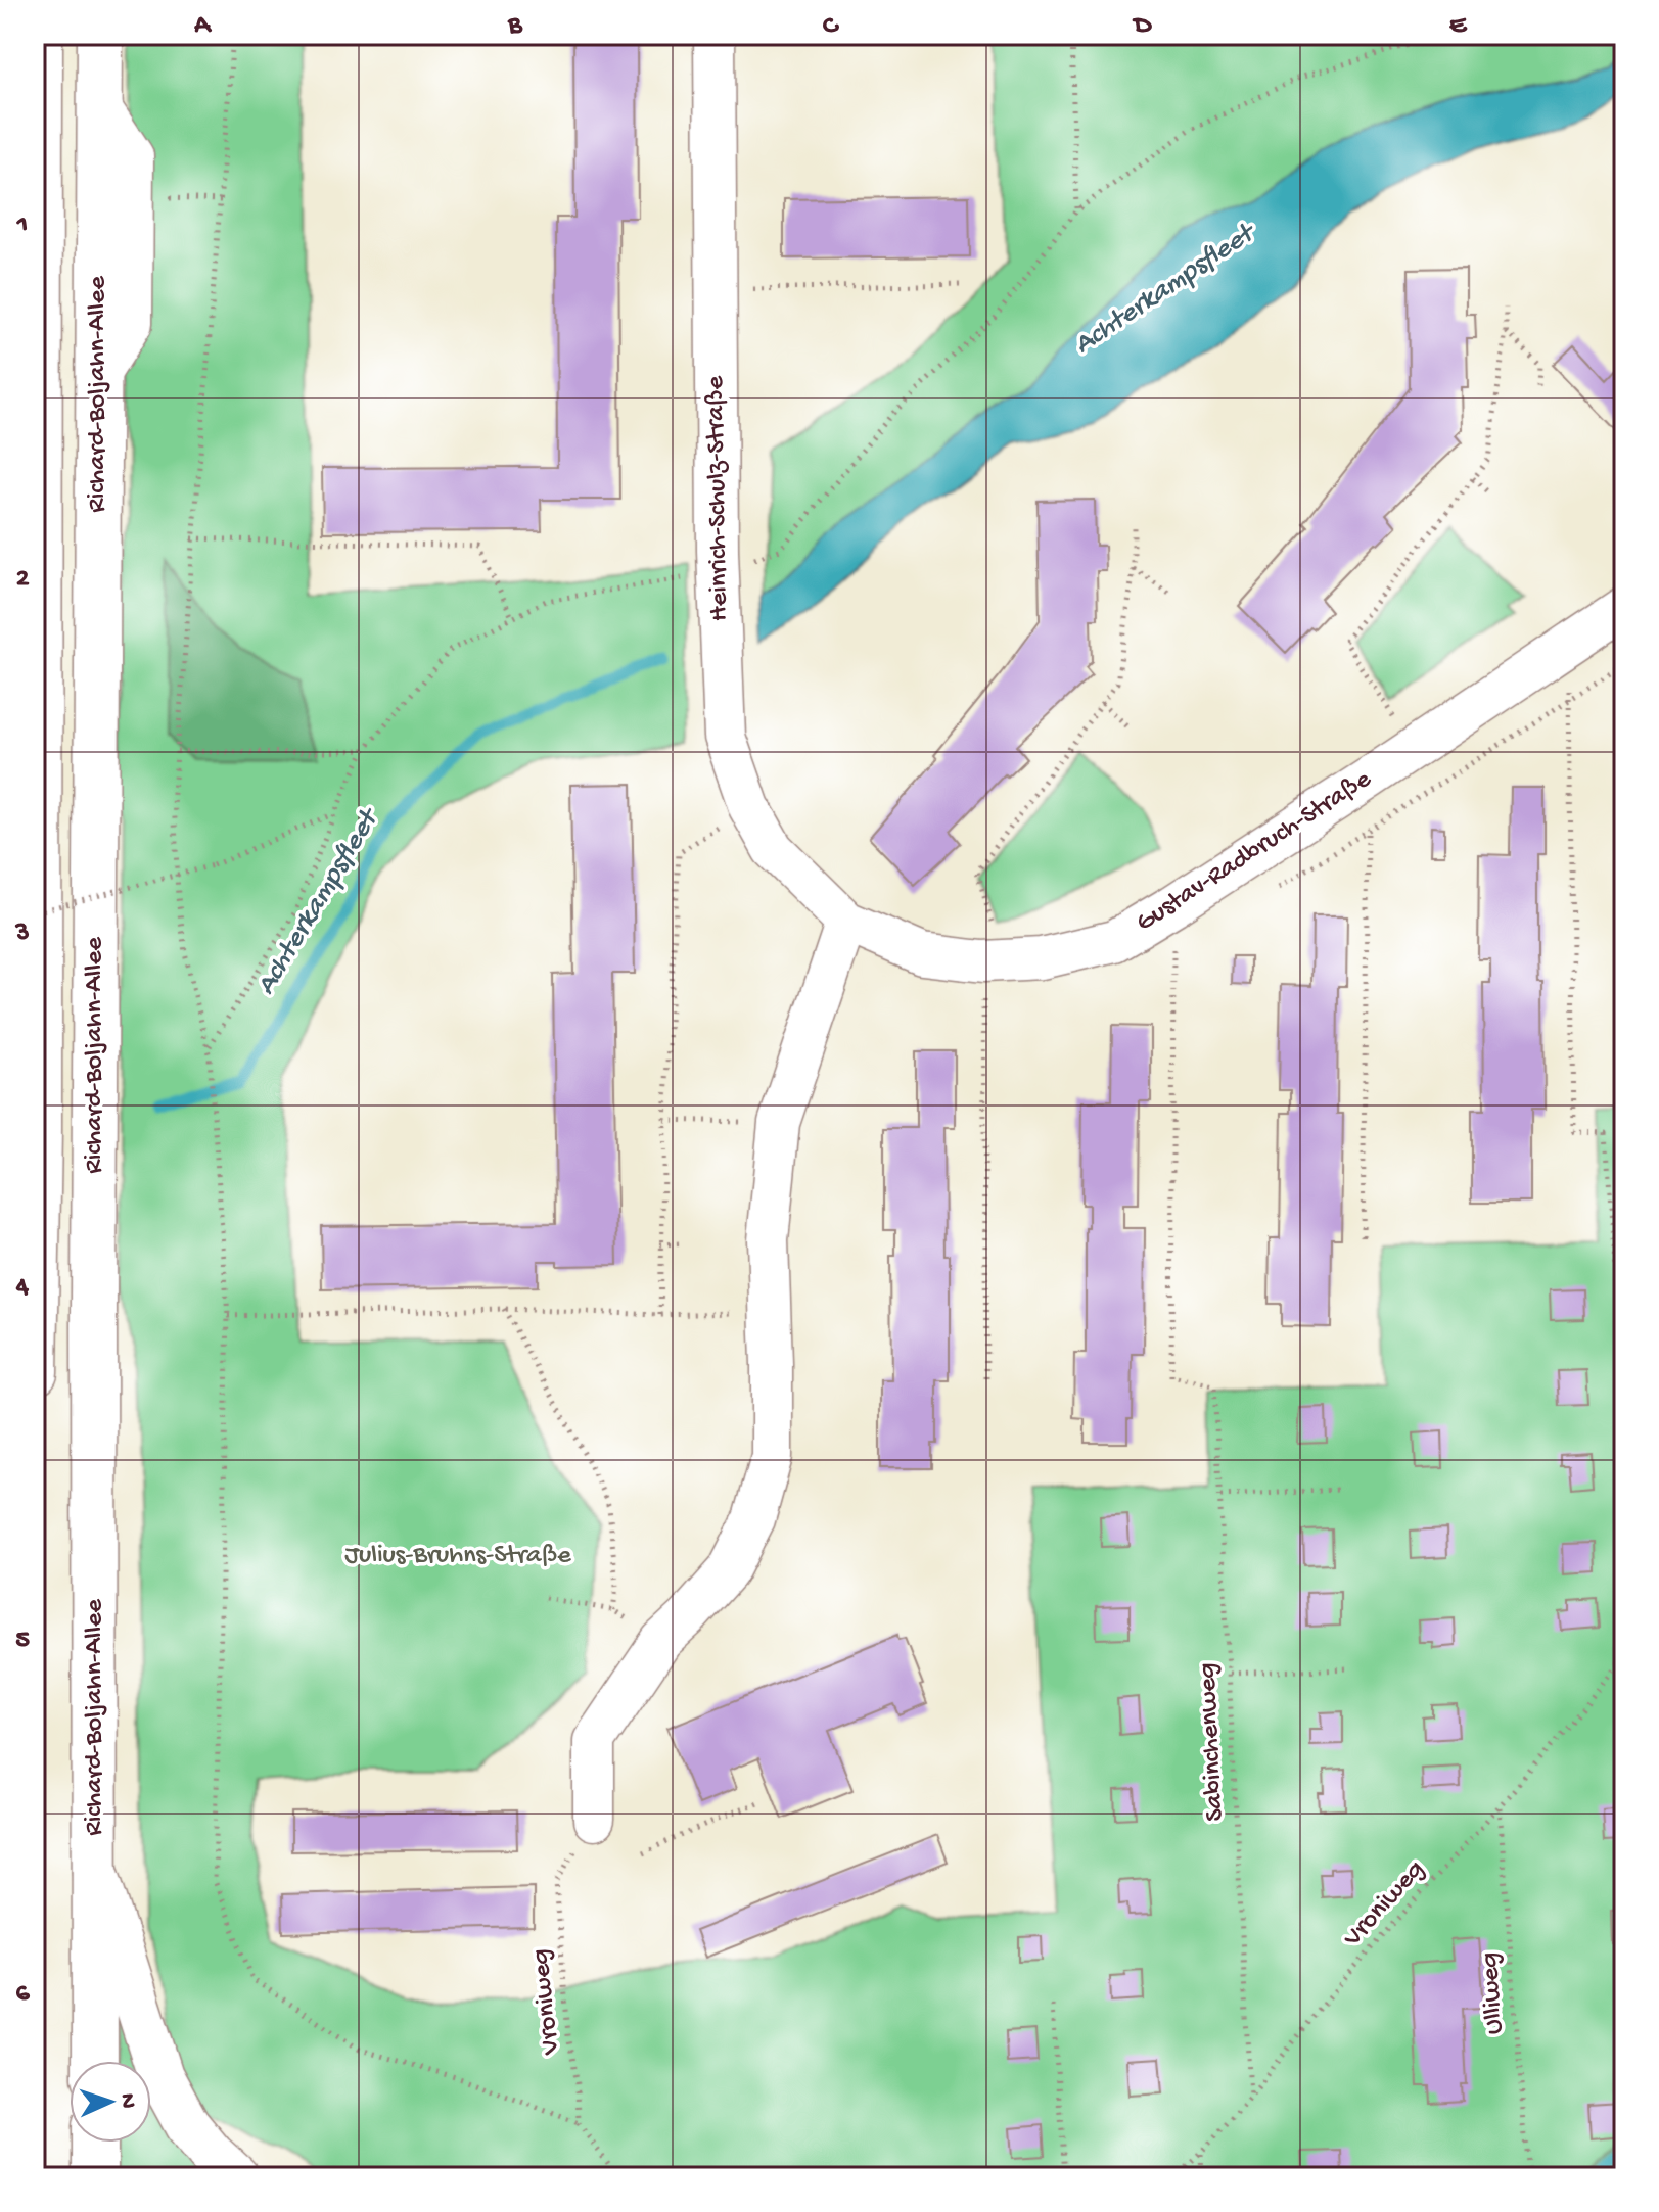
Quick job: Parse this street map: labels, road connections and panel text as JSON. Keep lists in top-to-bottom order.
{
  "streets": {
    "main road": ["Richard-Boljahn-Allee"],
    "street": ["Heinrich-Schulz-Straße", "Gustav-Radbruch-Straße"],
    "path": ["Sabinchenweg", "Vroniweg", "Ulliweg"]
  },
  "crossings": [
    ["Heinrich-Schulz-Straße", "Gustav-Radbruch-Straße"],
    ["Gustav-Radbruch-Straße", "Sabinchenweg"],
    ["Sabinchenweg", "Vroniweg"],
    ["Vroniweg", "Ulliweg"]
  ],
  "water": ["Achterkampsfleet"],
  "parks": ["Julius-Bruhns-Straße"],
  "north": "right",
  "grid": {
    "columns": [
      "A",
      "B",
      "C",
      "D",
      "E"
    ],
    "rows": [
      "1",
      "2",
      "3",
      "4",
      "5",
      "6"
    ]
  }
}
